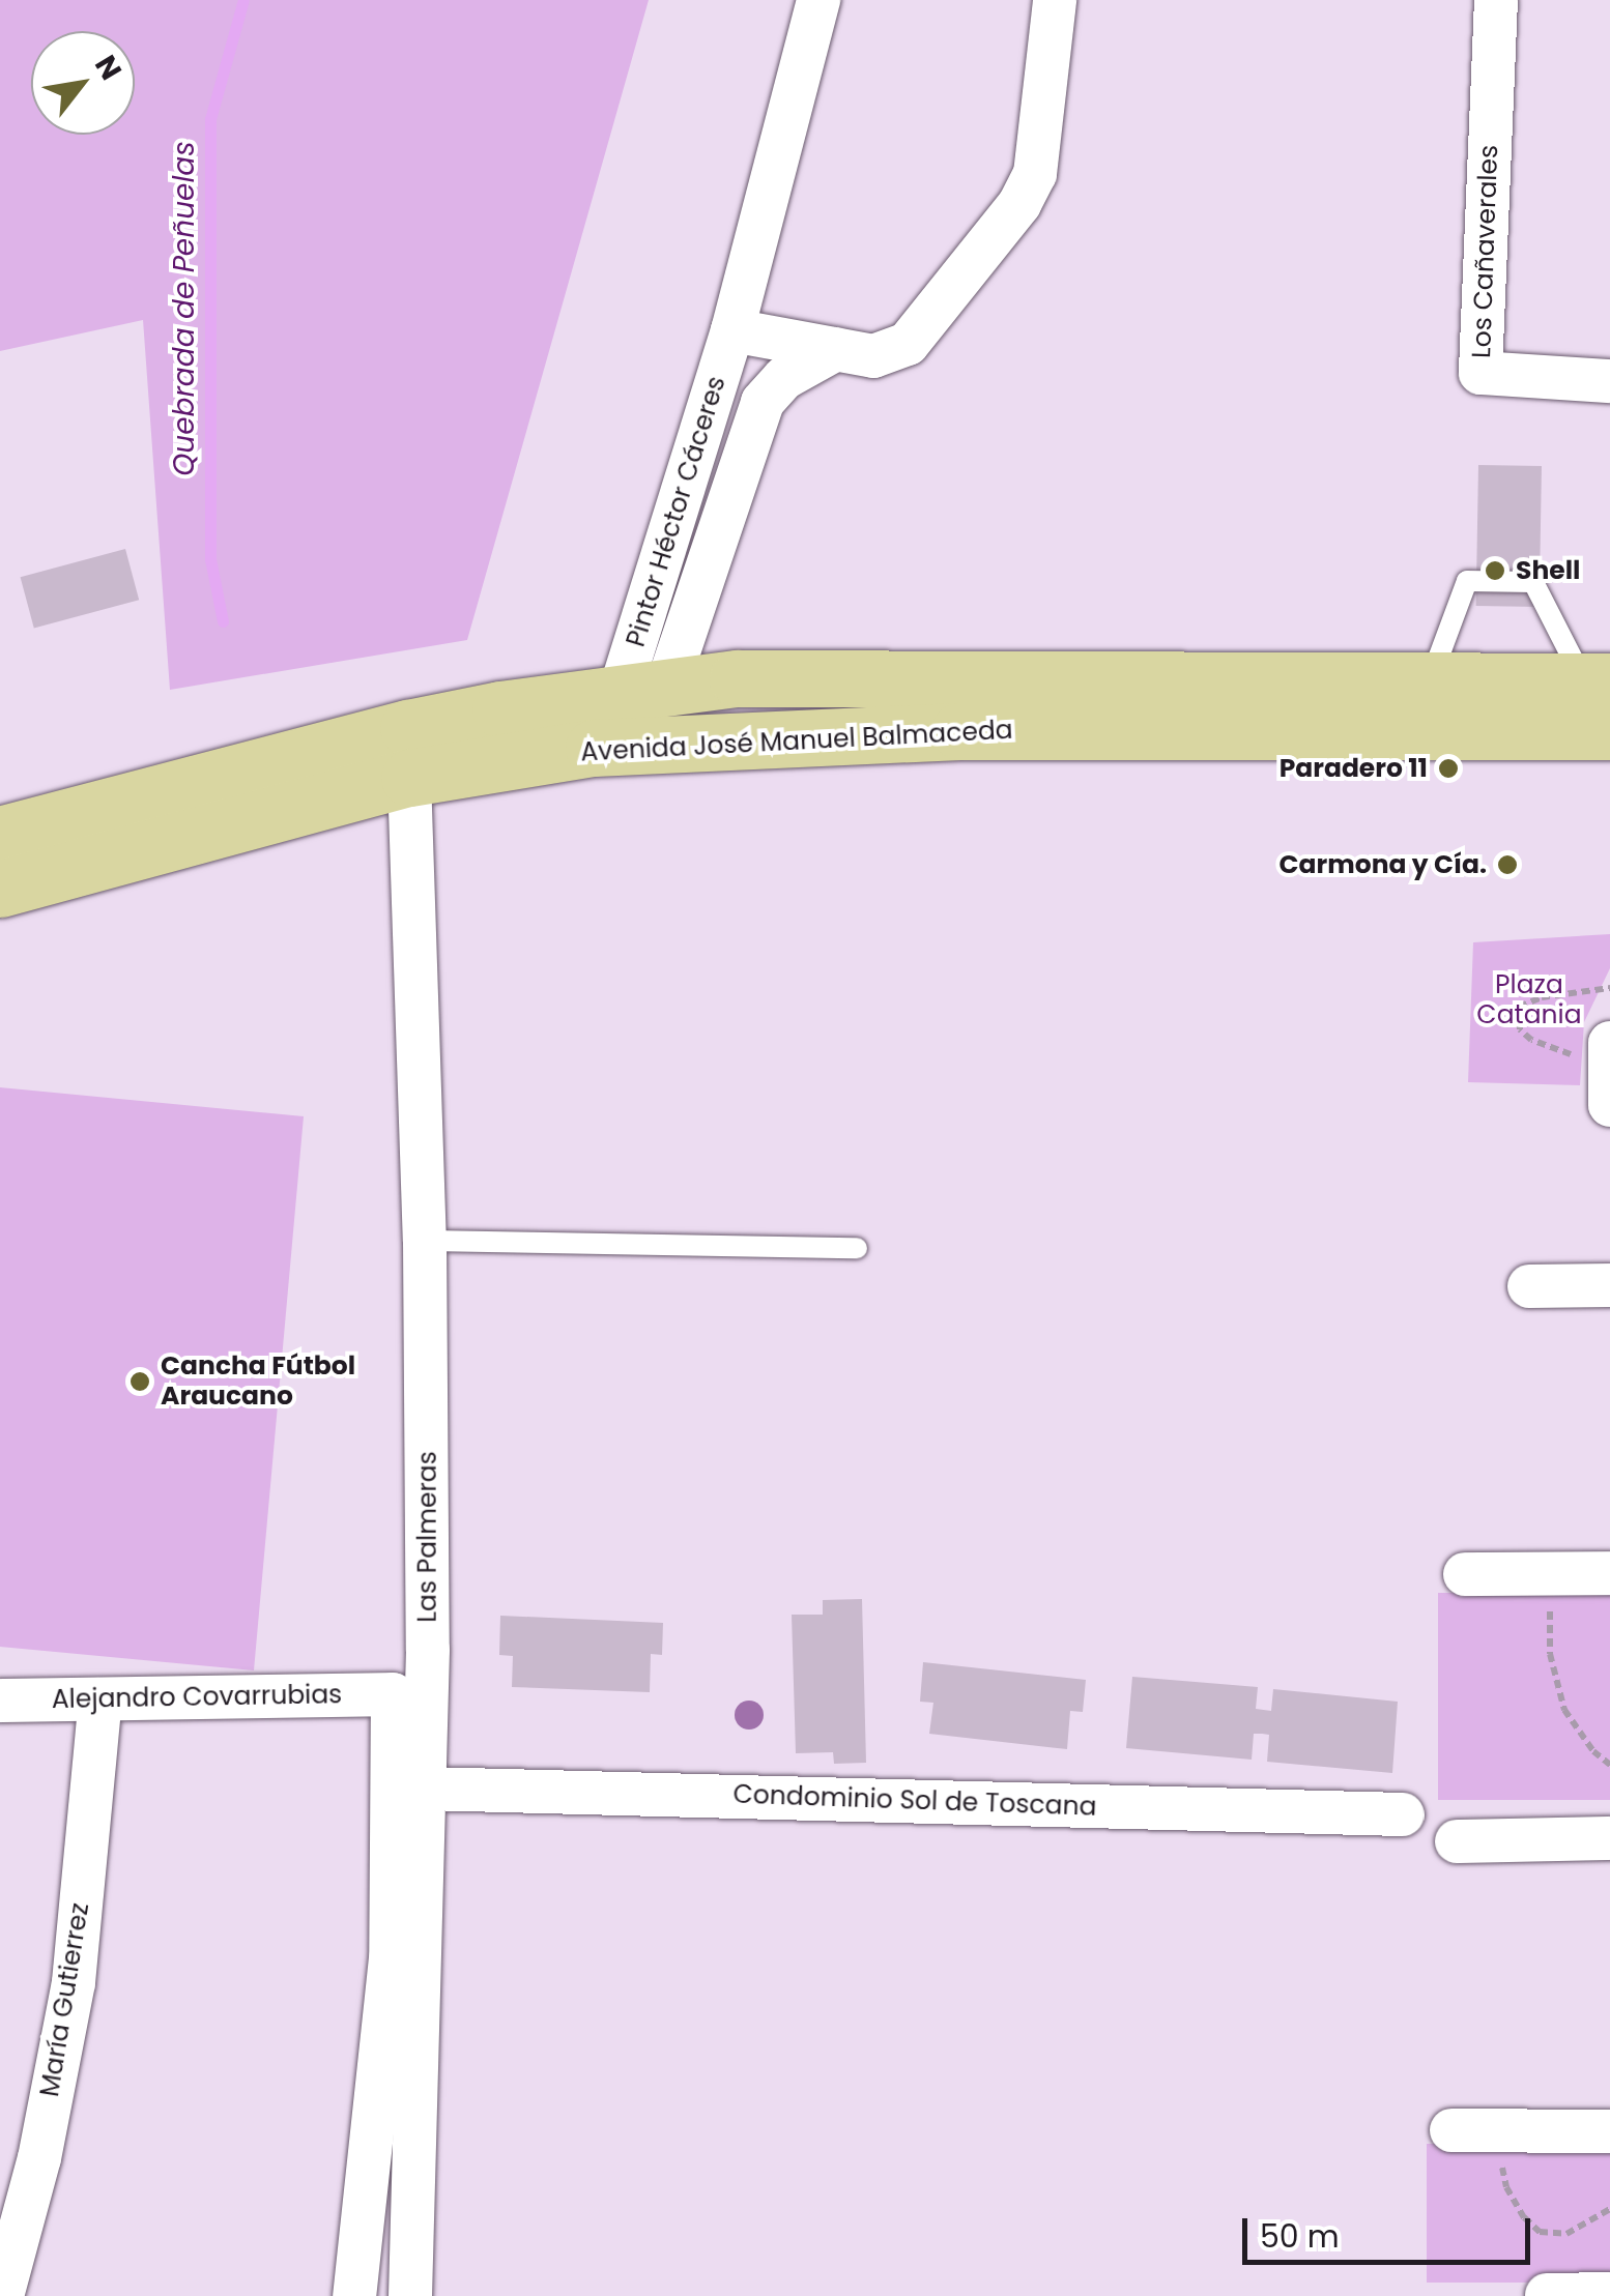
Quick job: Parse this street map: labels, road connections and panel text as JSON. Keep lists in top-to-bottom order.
{
  "streets": {
    "main road": ["Avenida José Manuel Balmaceda"],
    "street": [
      "Los Cañaverales",
      "Pintor Héctor Cáceres",
      "Las Palmeras",
      "Alejandro Covarrubias",
      "Condominio Sol de Toscana",
      "María Gutierrez"
    ]
  },
  "crossings": [
    ["Pintor Héctor Cáceres", "Avenida José Manuel Balmaceda"],
    ["Avenida José Manuel Balmaceda", "Las Palmeras"],
    ["Las Palmeras", "Condominio Sol de Toscana"],
    ["Alejandro Covarrubias", "María Gutierrez"]
  ],
  "water": ["Quebrada de Peñuelas"],
  "parks": ["Plaza Catania"],
  "places": [
    "Shell",
    "Paradero 11",
    "Carmona y Cía.",
    "Cancha Fútbol Araucano"
  ],
  "scale_bar": "50 m",
  "north": "top right"
}
